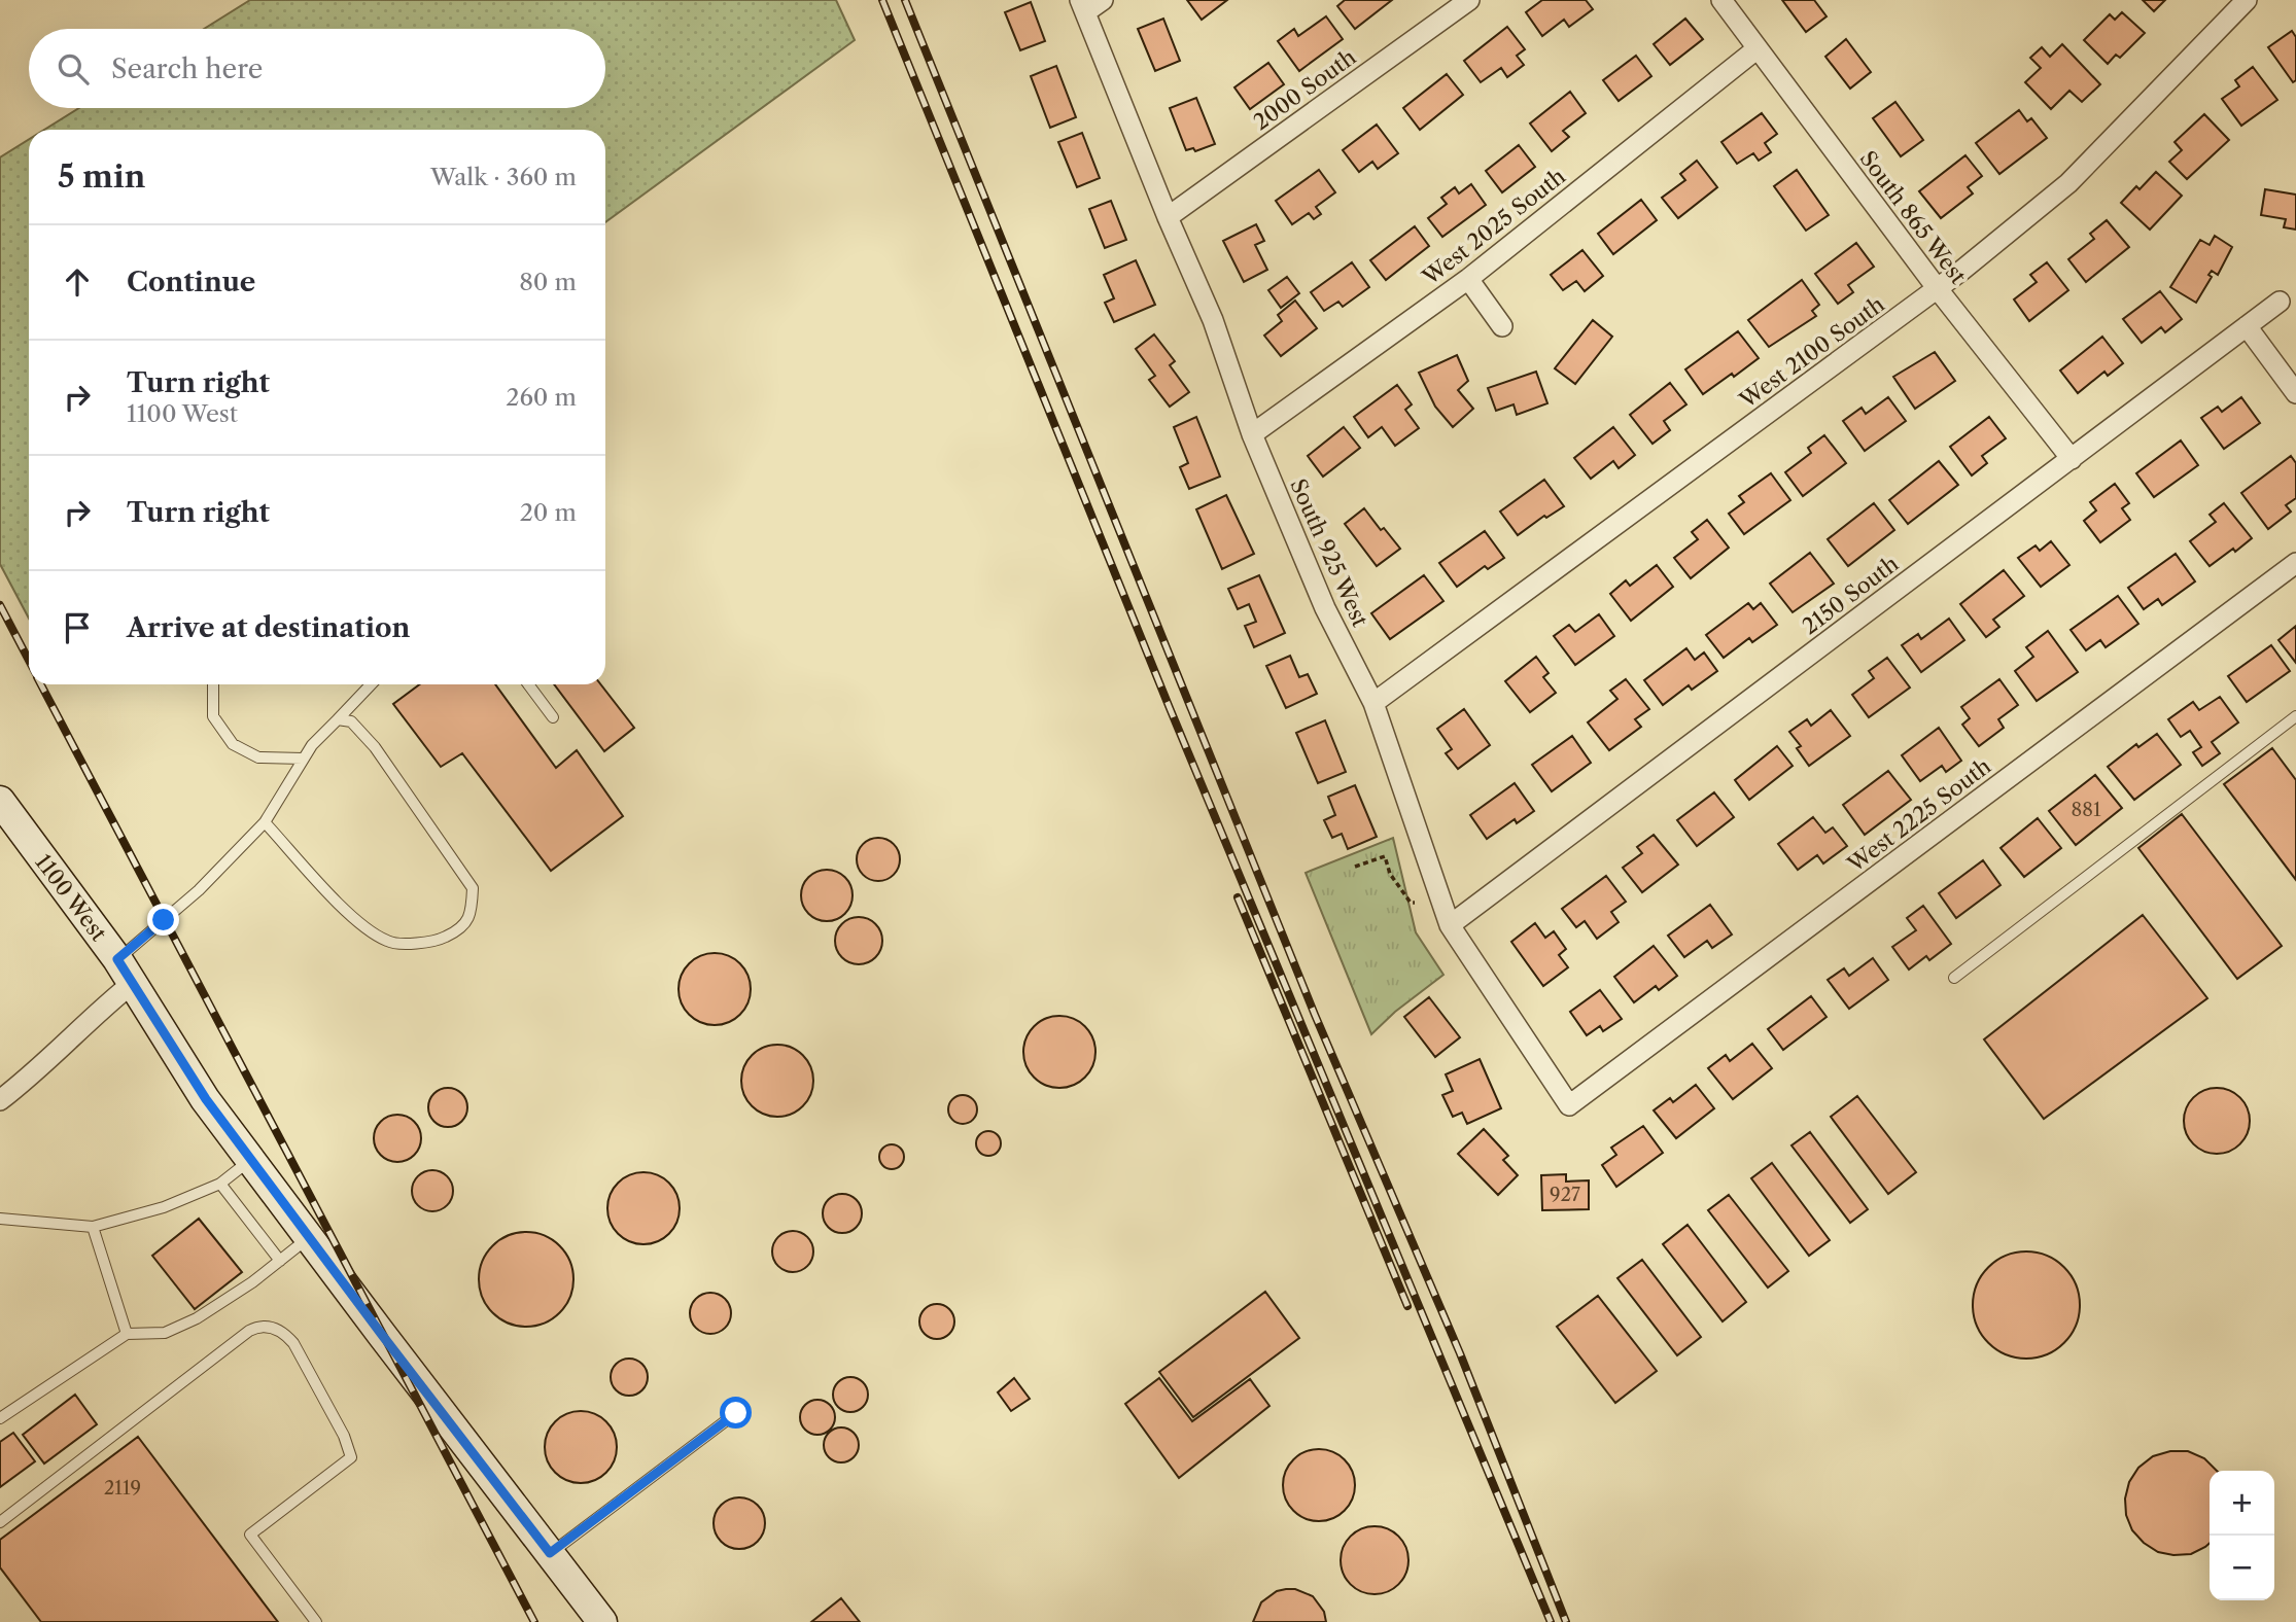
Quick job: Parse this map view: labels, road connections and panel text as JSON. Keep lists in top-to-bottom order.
{
  "streets": {
    "street": [
      "2000 South",
      "South 865 West",
      "West 2025 South",
      "West 2100 South",
      "South 925 West",
      "2150 South",
      "West 2225 South",
      "1100 West"
    ]
  },
  "crossings": [
    ["2000 South", "South 925 West"],
    ["South 865 West", "West 2025 South"],
    ["South 865 West", "West 2100 South"],
    ["South 865 West", "2150 South"],
    ["West 2025 South", "South 925 West"],
    ["West 2100 South", "South 925 West"],
    ["South 925 West", "2150 South"],
    ["South 925 West", "West 2225 South"]
  ],
  "house_numbers": ["881", "927", "2119"],
  "page": {
    "search": "Search here",
    "heading": ["5 min", "Walk · 360 m"],
    "list": [
      ["Continue", "80 m"],
      ["Turn right", "1100 West", "260 m"],
      ["Turn right", "20 m"],
      "Arrive at destination"
    ],
    "map_buttons": ["+", "−"]
  }
}
